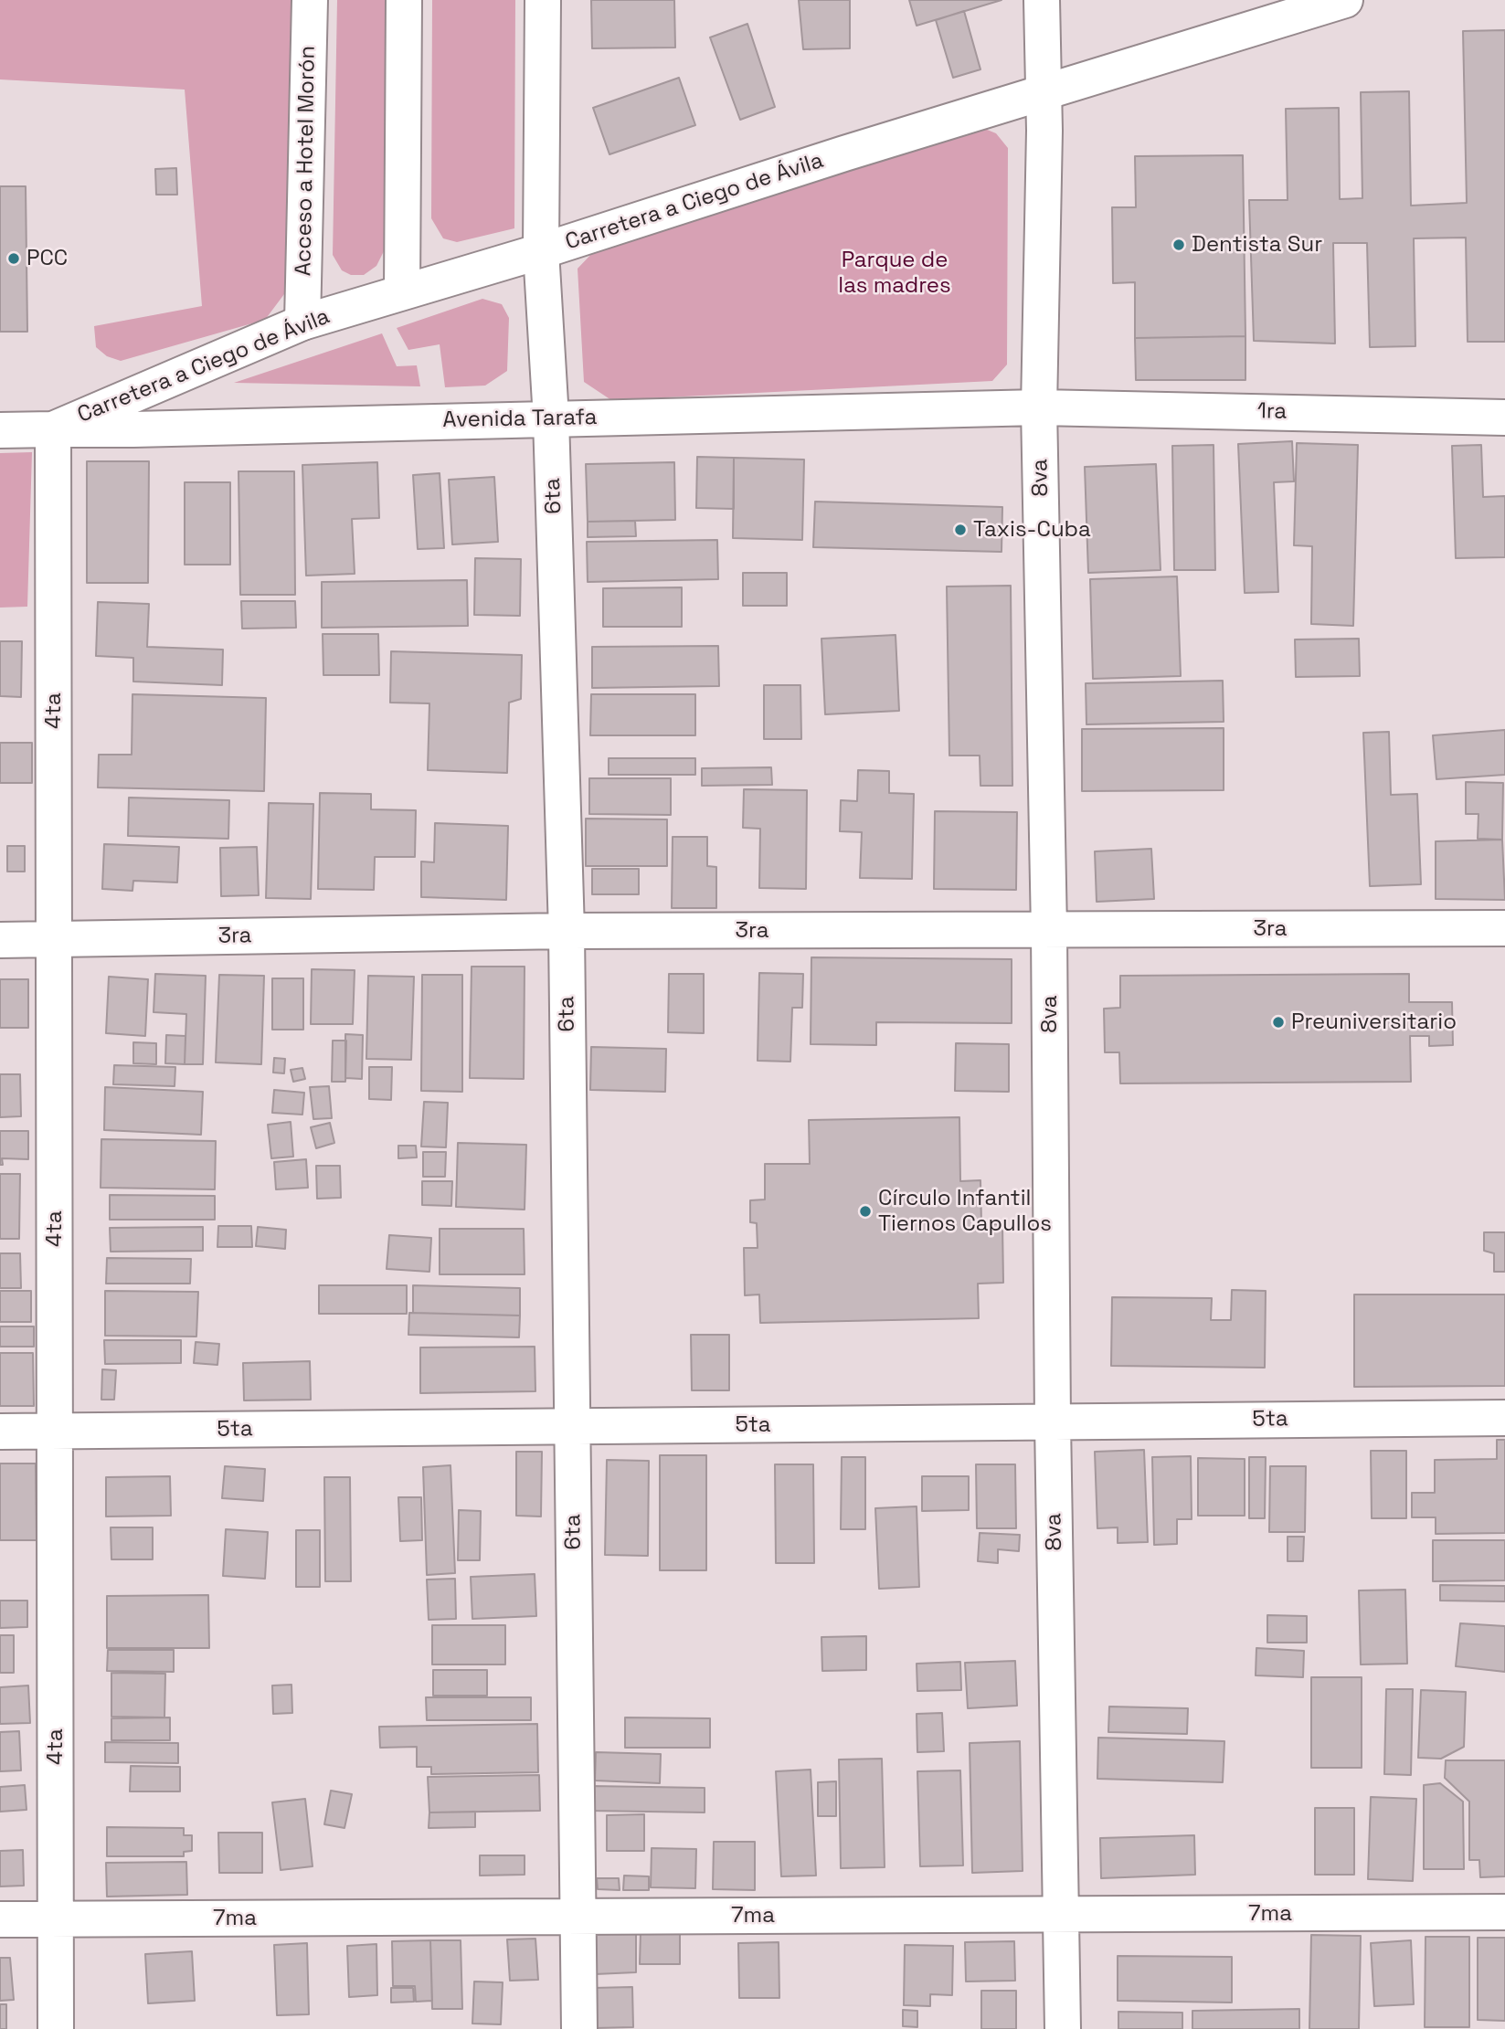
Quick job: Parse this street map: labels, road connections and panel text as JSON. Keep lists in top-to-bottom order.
{
  "streets": {
    "street": [
      "Acceso a Hotel Morón",
      "Carretera a Ciego de Ávila",
      "1ra",
      "Avenida Tarafa",
      "8va",
      "6ta",
      "4ta",
      "3ra",
      "5ta",
      "7ma"
    ]
  },
  "crossings": [
    ["Acceso a Hotel Morón", "Carretera a Ciego de Ávila"],
    ["Carretera a Ciego de Ávila", "Avenida Tarafa"],
    ["Carretera a Ciego de Ávila", "8va"],
    ["Carretera a Ciego de Ávila", "6ta"],
    ["Carretera a Ciego de Ávila", "4ta"],
    ["1ra", "Avenida Tarafa"],
    ["1ra", "8va"],
    ["Avenida Tarafa", "8va"],
    ["Avenida Tarafa", "6ta"],
    ["Avenida Tarafa", "4ta"],
    ["8va", "3ra"],
    ["8va", "5ta"],
    ["8va", "7ma"],
    ["6ta", "3ra"],
    ["6ta", "5ta"],
    ["6ta", "7ma"],
    ["4ta", "3ra"],
    ["4ta", "5ta"],
    ["4ta", "7ma"]
  ],
  "parks": ["Parque de las madres"],
  "places": [
    "Dentista Sur",
    "PCC",
    "Taxis-Cuba",
    "Preuniversitario",
    "Círculo Infantil Tiernos Capullos"
  ]
}
